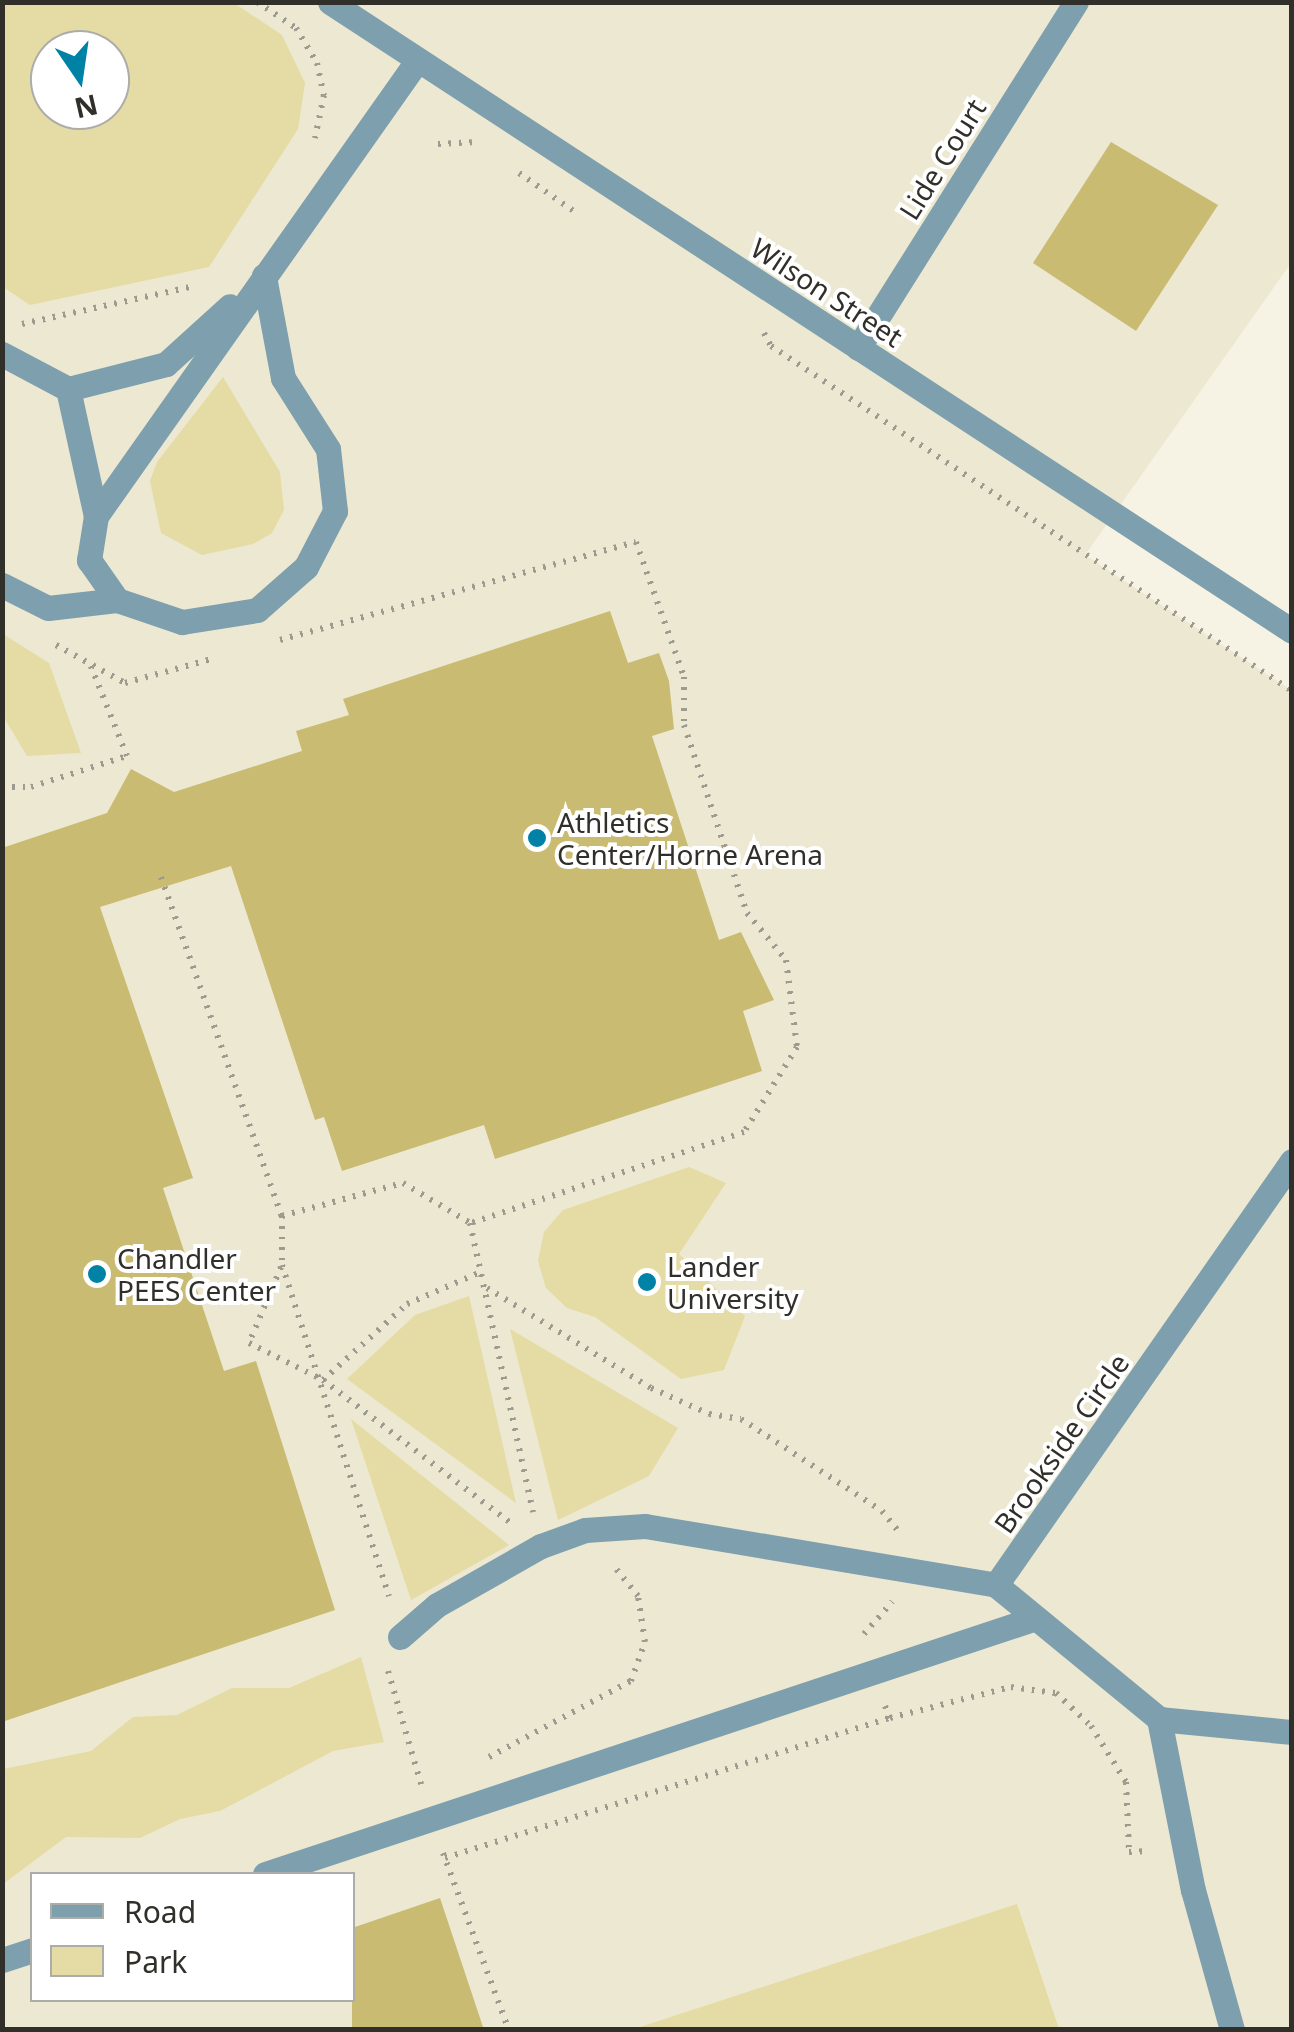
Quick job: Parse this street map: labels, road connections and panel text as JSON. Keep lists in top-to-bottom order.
{
  "streets": {
    "street": ["Lide Court", "Wilson Street", "Brookside Circle"]
  },
  "crossings": [
    ["Lide Court", "Wilson Street"]
  ],
  "places": ["Athletics Center/Horne Arena", "Chandler PEES Center", "Lander University"],
  "legend": ["Road", "Park"],
  "north": "bottom"
}
